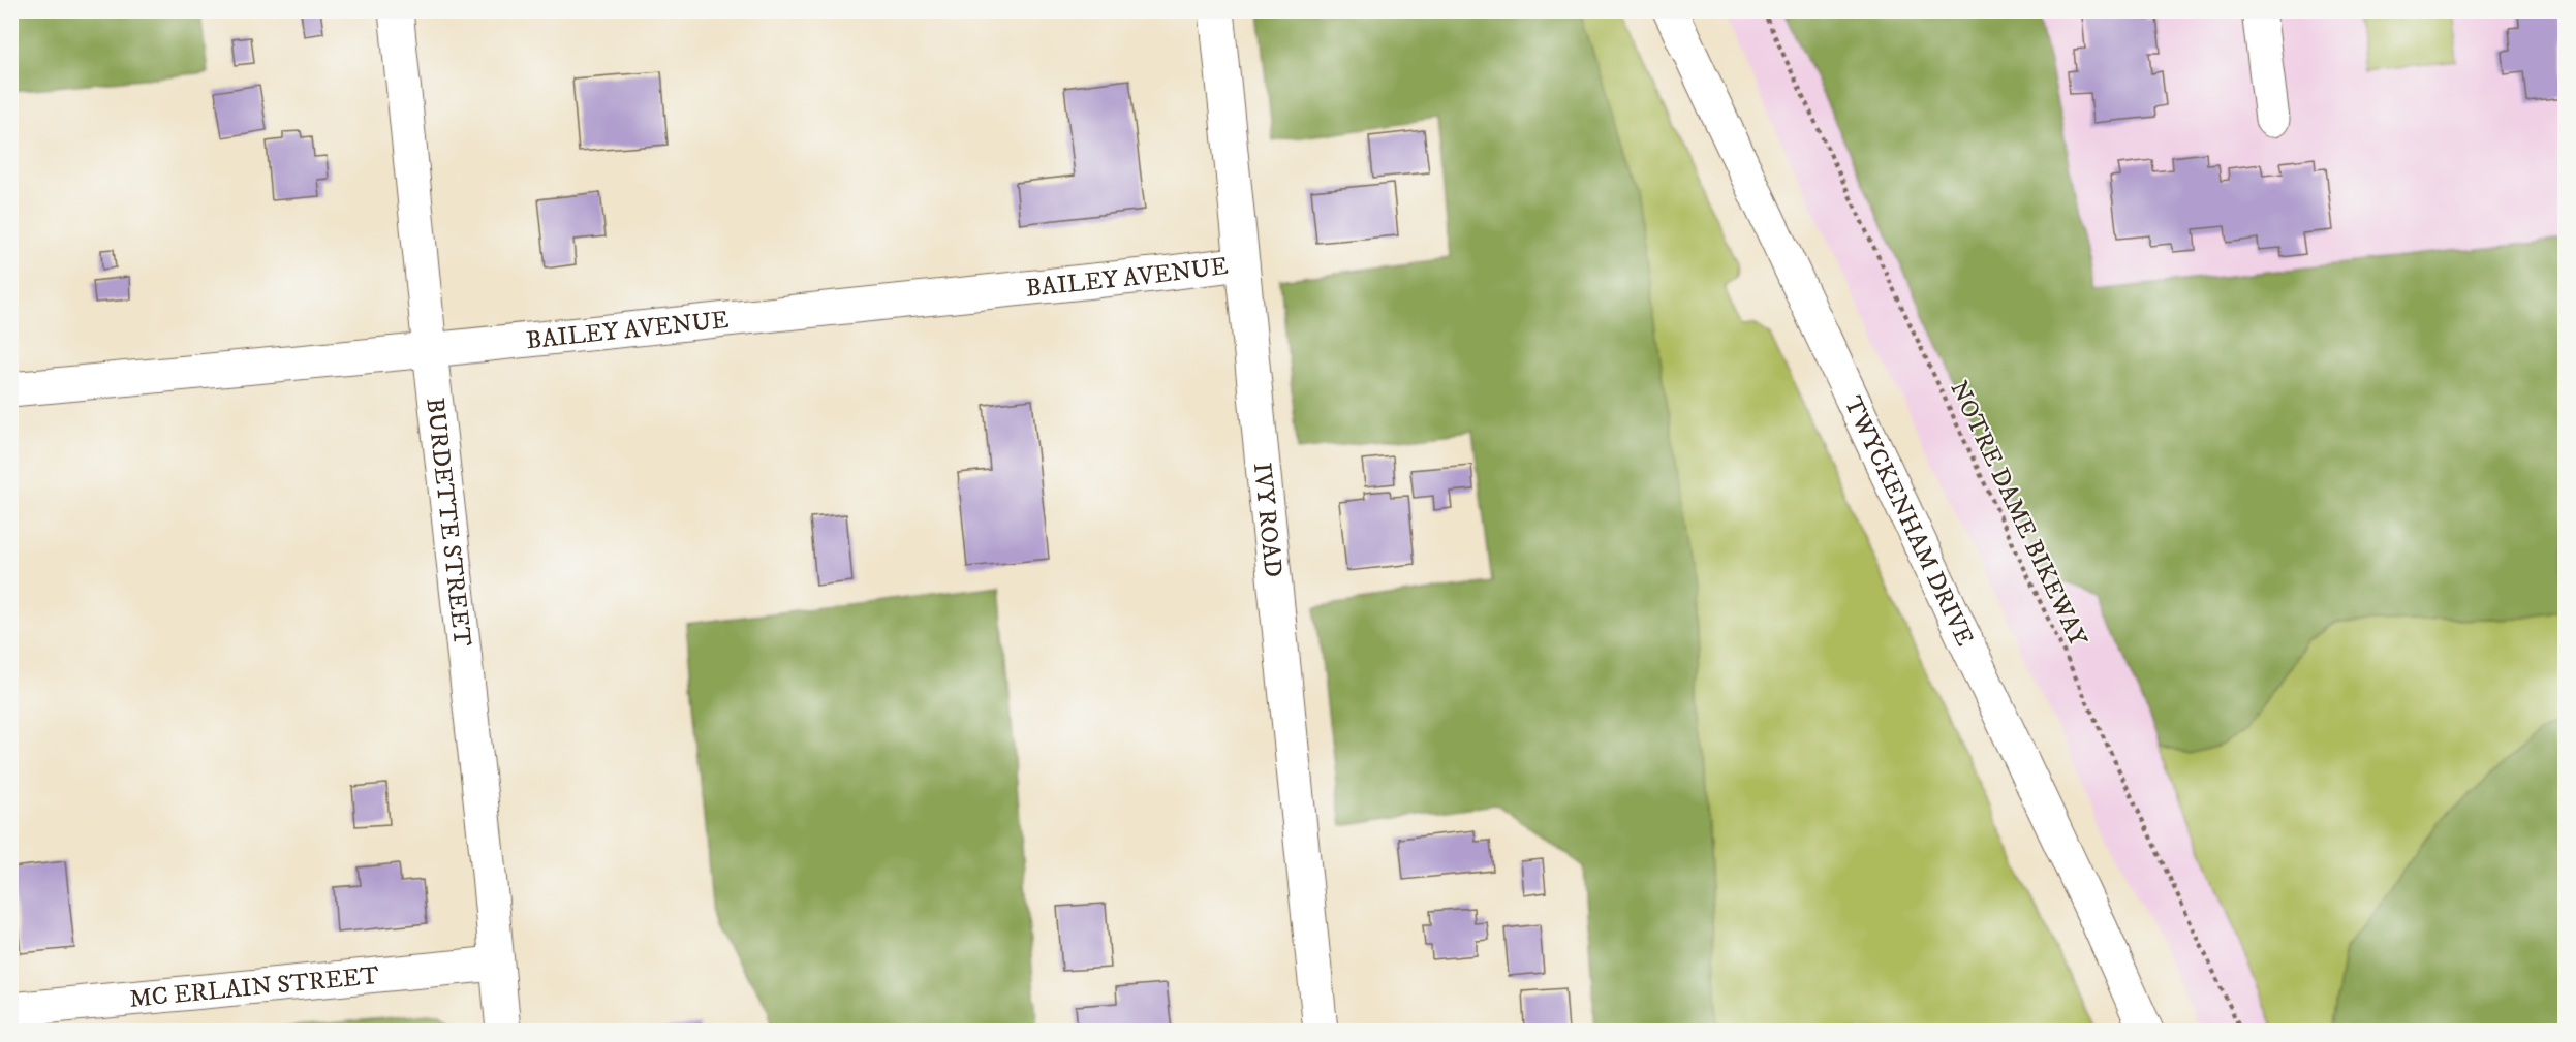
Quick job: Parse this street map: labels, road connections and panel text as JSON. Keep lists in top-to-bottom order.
{
  "streets": {
    "street": [
      "BAILEY AVENUE",
      "IVY ROAD",
      "TWYCKENHAM DRIVE",
      "BURDETTE STREET",
      "MC ERLAIN STREET"
    ],
    "path": ["NOTRE DAME BIKEWAY"]
  },
  "crossings": [
    ["BAILEY AVENUE", "IVY ROAD"],
    ["BAILEY AVENUE", "BURDETTE STREET"],
    ["BURDETTE STREET", "MC ERLAIN STREET"]
  ]
}
